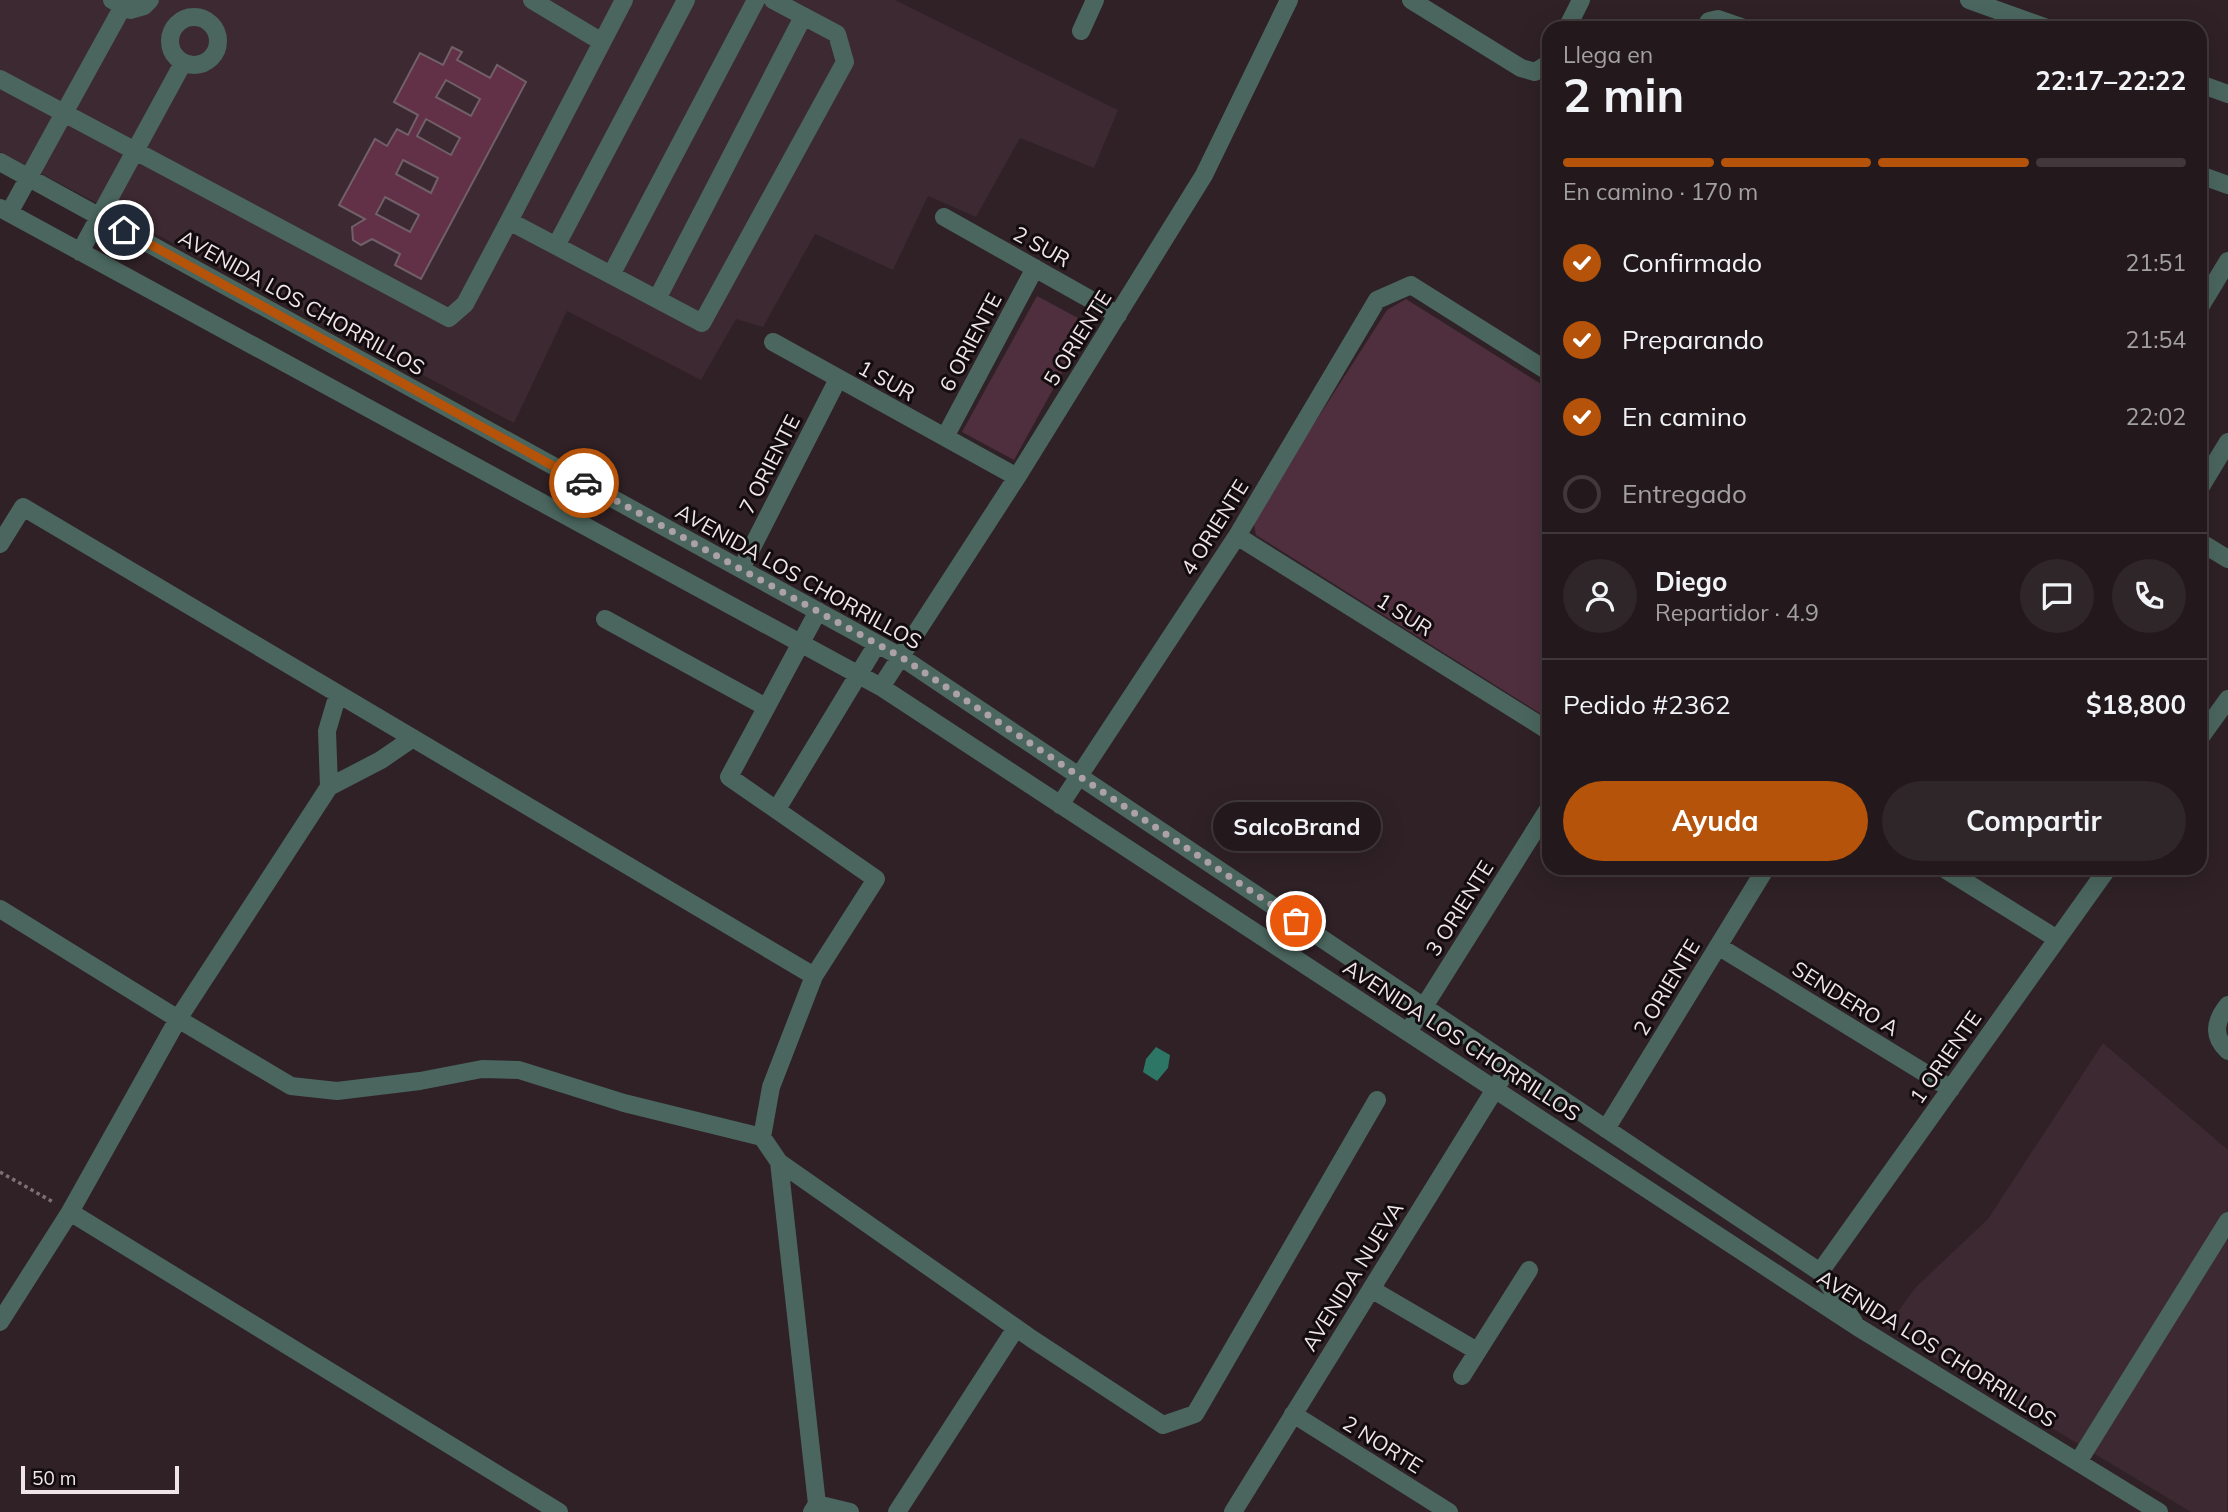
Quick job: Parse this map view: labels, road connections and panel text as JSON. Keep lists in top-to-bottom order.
{
  "streets": {
    "street": [
      "2 SUR",
      "AVENIDA LOS CHORRILLOS",
      "5 ORIENTE",
      "6 ORIENTE",
      "1 SUR",
      "7 ORIENTE",
      "4 ORIENTE",
      "3 ORIENTE",
      "2 ORIENTE",
      "SENDERO A",
      "1 ORIENTE",
      "AVENIDA NUEVA",
      "2 NORTE"
    ]
  },
  "crossings": [
    ["2 SUR", "5 ORIENTE"],
    ["2 SUR", "6 ORIENTE"],
    ["AVENIDA LOS CHORRILLOS", "5 ORIENTE"],
    ["AVENIDA LOS CHORRILLOS", "7 ORIENTE"],
    ["AVENIDA LOS CHORRILLOS", "4 ORIENTE"],
    ["AVENIDA LOS CHORRILLOS", "3 ORIENTE"],
    ["AVENIDA LOS CHORRILLOS", "2 ORIENTE"],
    ["AVENIDA LOS CHORRILLOS", "1 ORIENTE"],
    ["AVENIDA LOS CHORRILLOS", "AVENIDA NUEVA"],
    ["5 ORIENTE", "1 SUR"],
    ["6 ORIENTE", "1 SUR"],
    ["1 SUR", "7 ORIENTE"],
    ["1 SUR", "4 ORIENTE"],
    ["2 ORIENTE", "SENDERO A"],
    ["SENDERO A", "1 ORIENTE"],
    ["AVENIDA NUEVA", "2 NORTE"]
  ],
  "places": ["SalcoBrand"],
  "scale_bar": "50 m",
  "page": {
    "heading": ["2 min", "Llega en", "22:17–22:22"],
    "panel": [
      "Diego",
      "Repartidor · 4.9",
      "Pedido #2362",
      "$18,800"
    ],
    "bar": "En camino · 170 m",
    "list": [
      ["Confirmado", "21:51"],
      ["Preparando", "21:54"],
      ["En camino", "22:02"],
      "Entregado"
    ],
    "buttons": ["Ayuda", "Compartir"],
    "bubble": "SalcoBrand",
    "scale": "50 m"
  }
}
